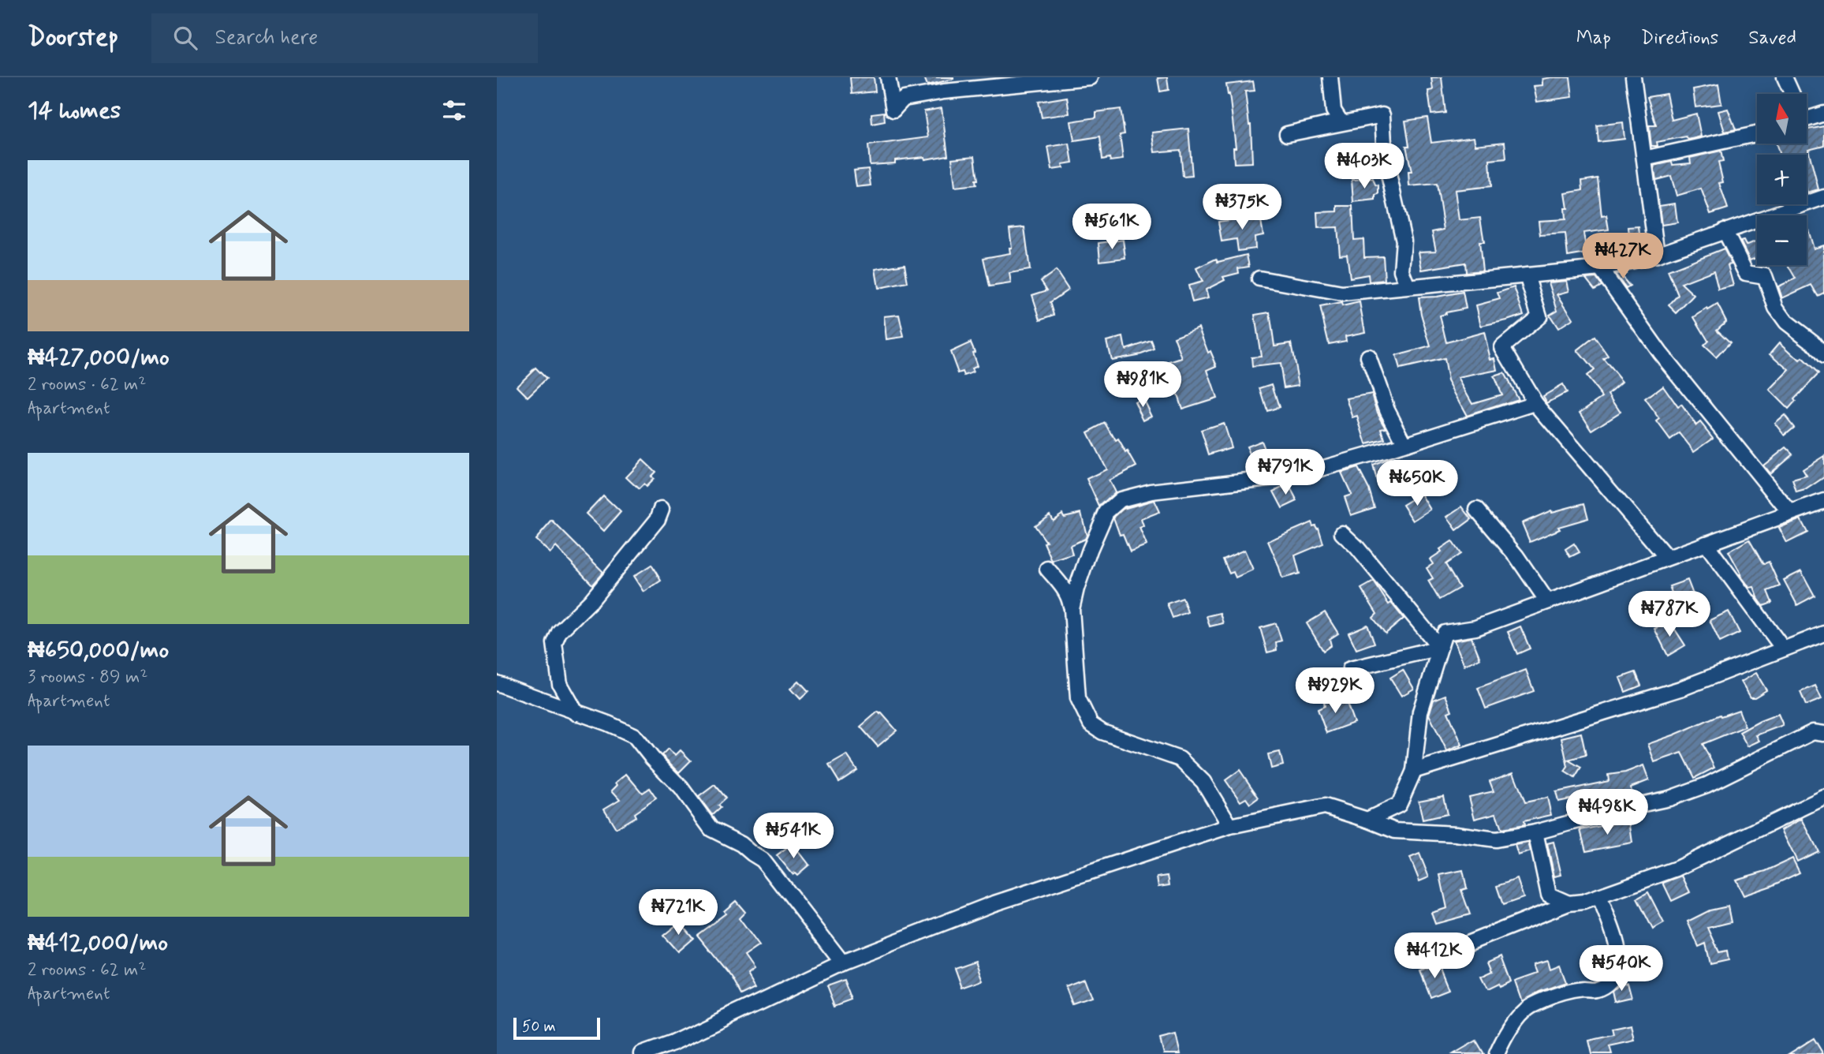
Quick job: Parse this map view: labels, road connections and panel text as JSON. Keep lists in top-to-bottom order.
{
  "scale_bar": "50 m",
  "north": "top",
  "page": {
    "header": "Doorstep",
    "search": "Search here",
    "nav": ["Map", "Directions", "Saved"],
    "heading": "14 homes",
    "map_buttons": ["+", "−"],
    "price": [
      "₦403K",
      "₦375K",
      "₦561K",
      "₦427K",
      "₦981K",
      "₦791K",
      "₦650K",
      "₦787K",
      "₦929K",
      "₦498K",
      "₦541K",
      "₦721K",
      "₦412K",
      "₦540K"
    ],
    "list": [
      {
        "name": "₦427,000/mo",
        "note": "2 rooms · 62 m² · Apartment"
      },
      {
        "name": "₦650,000/mo",
        "note": "3 rooms · 89 m² · Apartment"
      },
      {
        "name": "₦412,000/mo",
        "note": "2 rooms · 62 m² · Apartment"
      }
    ],
    "scale": "50 m"
  }
}
